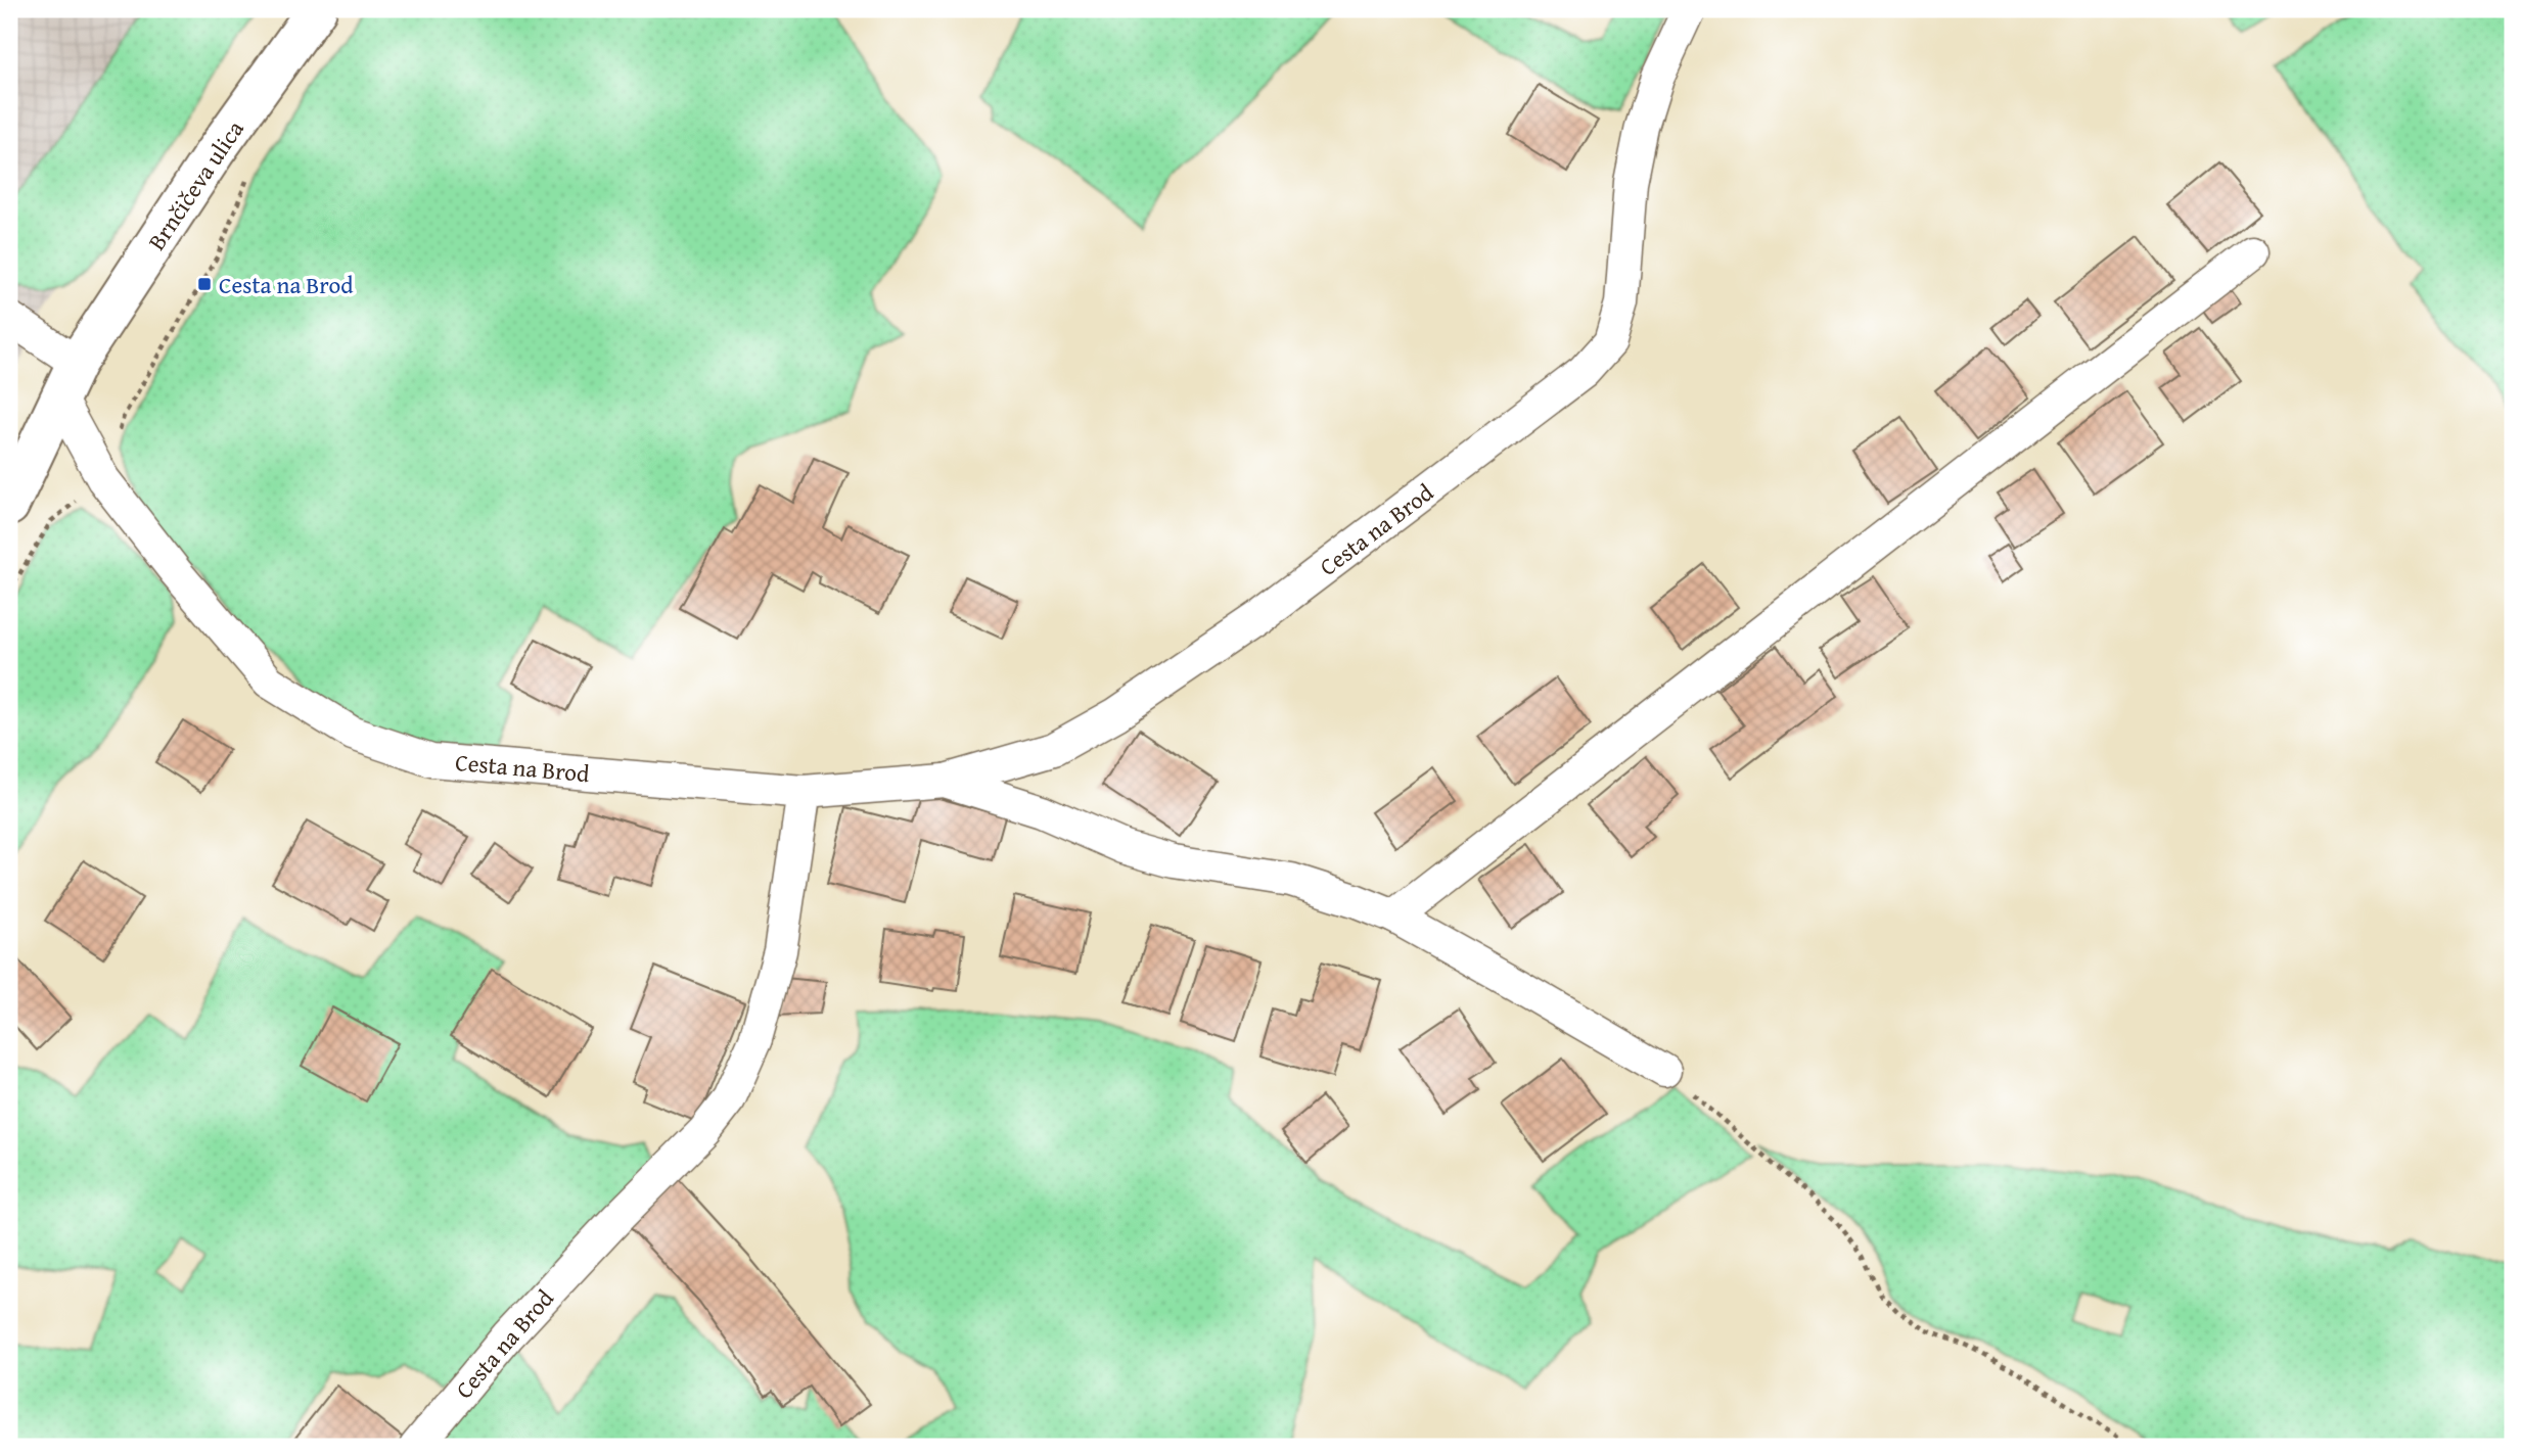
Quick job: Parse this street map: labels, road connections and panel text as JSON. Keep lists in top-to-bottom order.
{
  "streets": {
    "street": ["Brnčičeva ulica", "Cesta na Brod"]
  },
  "crossings": [
    ["Brnčičeva ulica", "Cesta na Brod"]
  ],
  "places": {
    "transit": ["Cesta na Brod"]
  }
}
